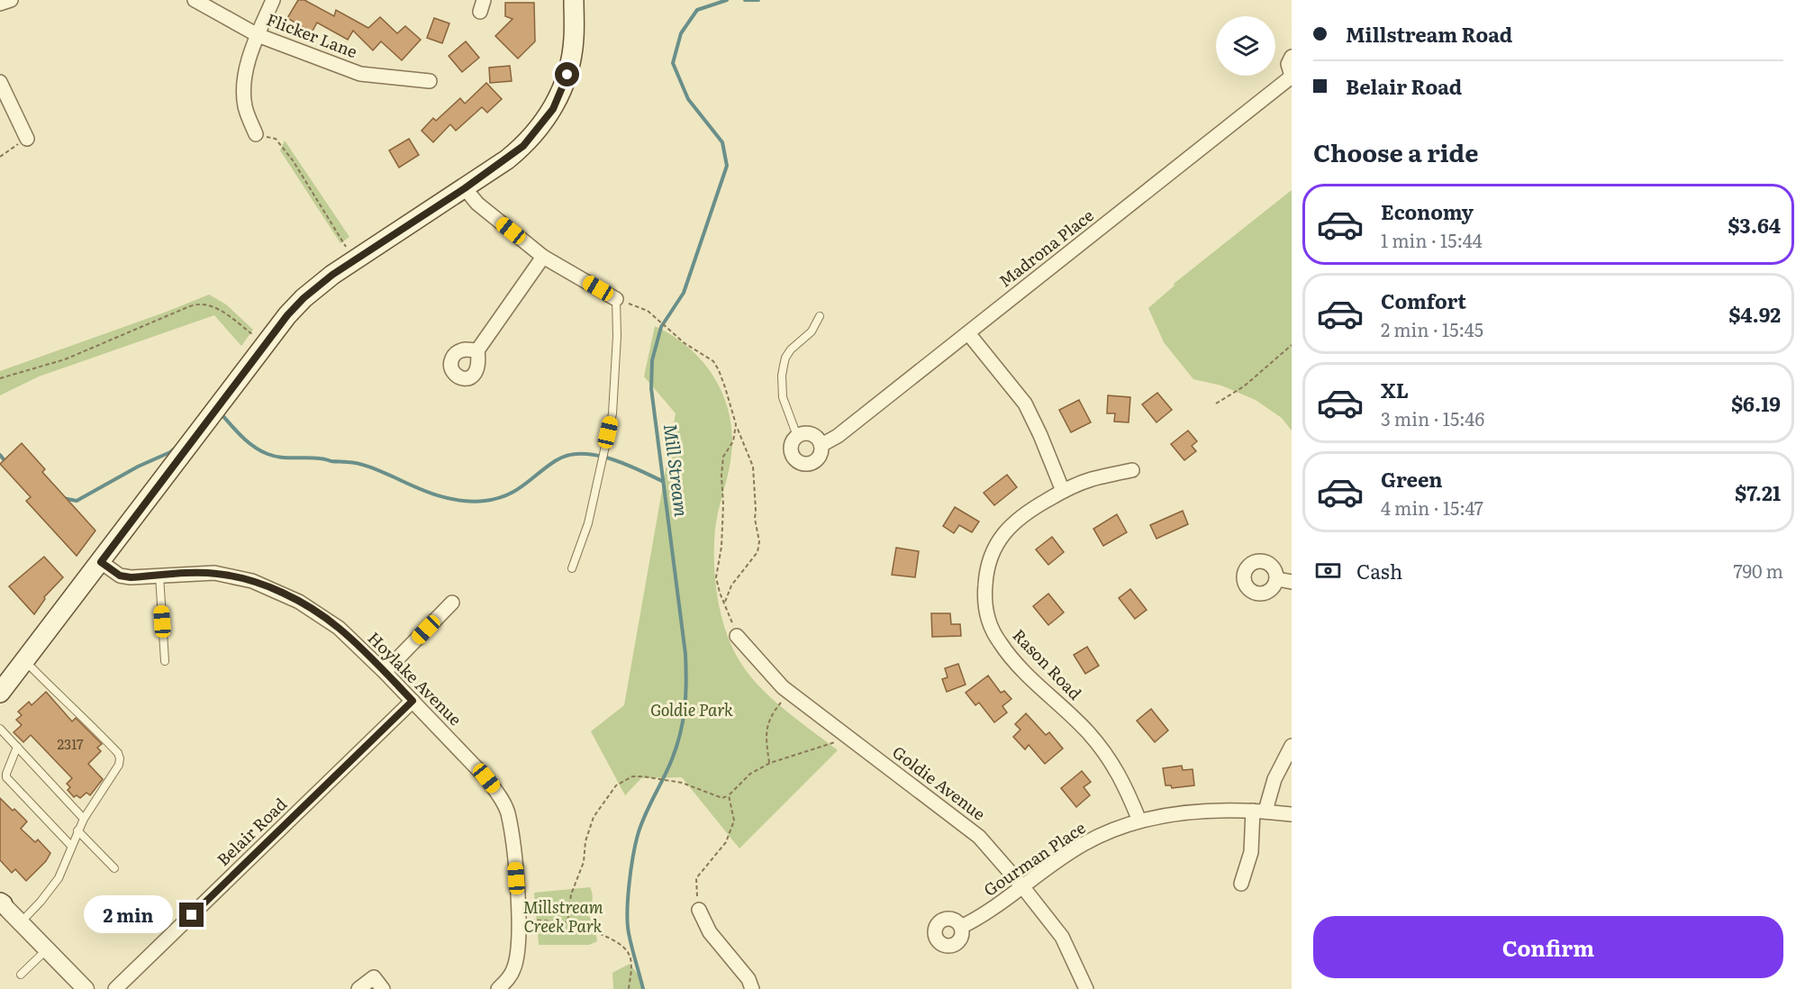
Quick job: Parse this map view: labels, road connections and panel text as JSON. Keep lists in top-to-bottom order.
{
  "streets": {
    "street": [
      "Flicker Lane",
      "Madrona Place",
      "Rason Road",
      "Hoylake Avenue",
      "Goldie Avenue",
      "Belair Road",
      "Gourman Place"
    ]
  },
  "crossings": [
    ["Rason Road", "Gourman Place"],
    ["Hoylake Avenue", "Belair Road"],
    ["Goldie Avenue", "Gourman Place"]
  ],
  "water": ["Mill Stream"],
  "parks": ["Goldie Park", "Millstream Creek Park"],
  "house_numbers": ["2317"],
  "page": {
    "banner": ["Millstream Road", "Belair Road"],
    "heading": "Choose a ride",
    "list": [
      {
        "name": "Economy",
        "note": "1 min · 15:44",
        "value": "$3.64"
      },
      {
        "name": "Comfort",
        "note": "2 min · 15:45",
        "value": "$4.92"
      },
      {
        "name": "XL",
        "note": "3 min · 15:46",
        "value": "$6.19"
      },
      {
        "name": "Green",
        "note": "4 min · 15:47",
        "value": "$7.21"
      }
    ],
    "pay": ["Cash", "790 m"],
    "bubble": "2 min",
    "buttons": "Confirm"
  }
}
